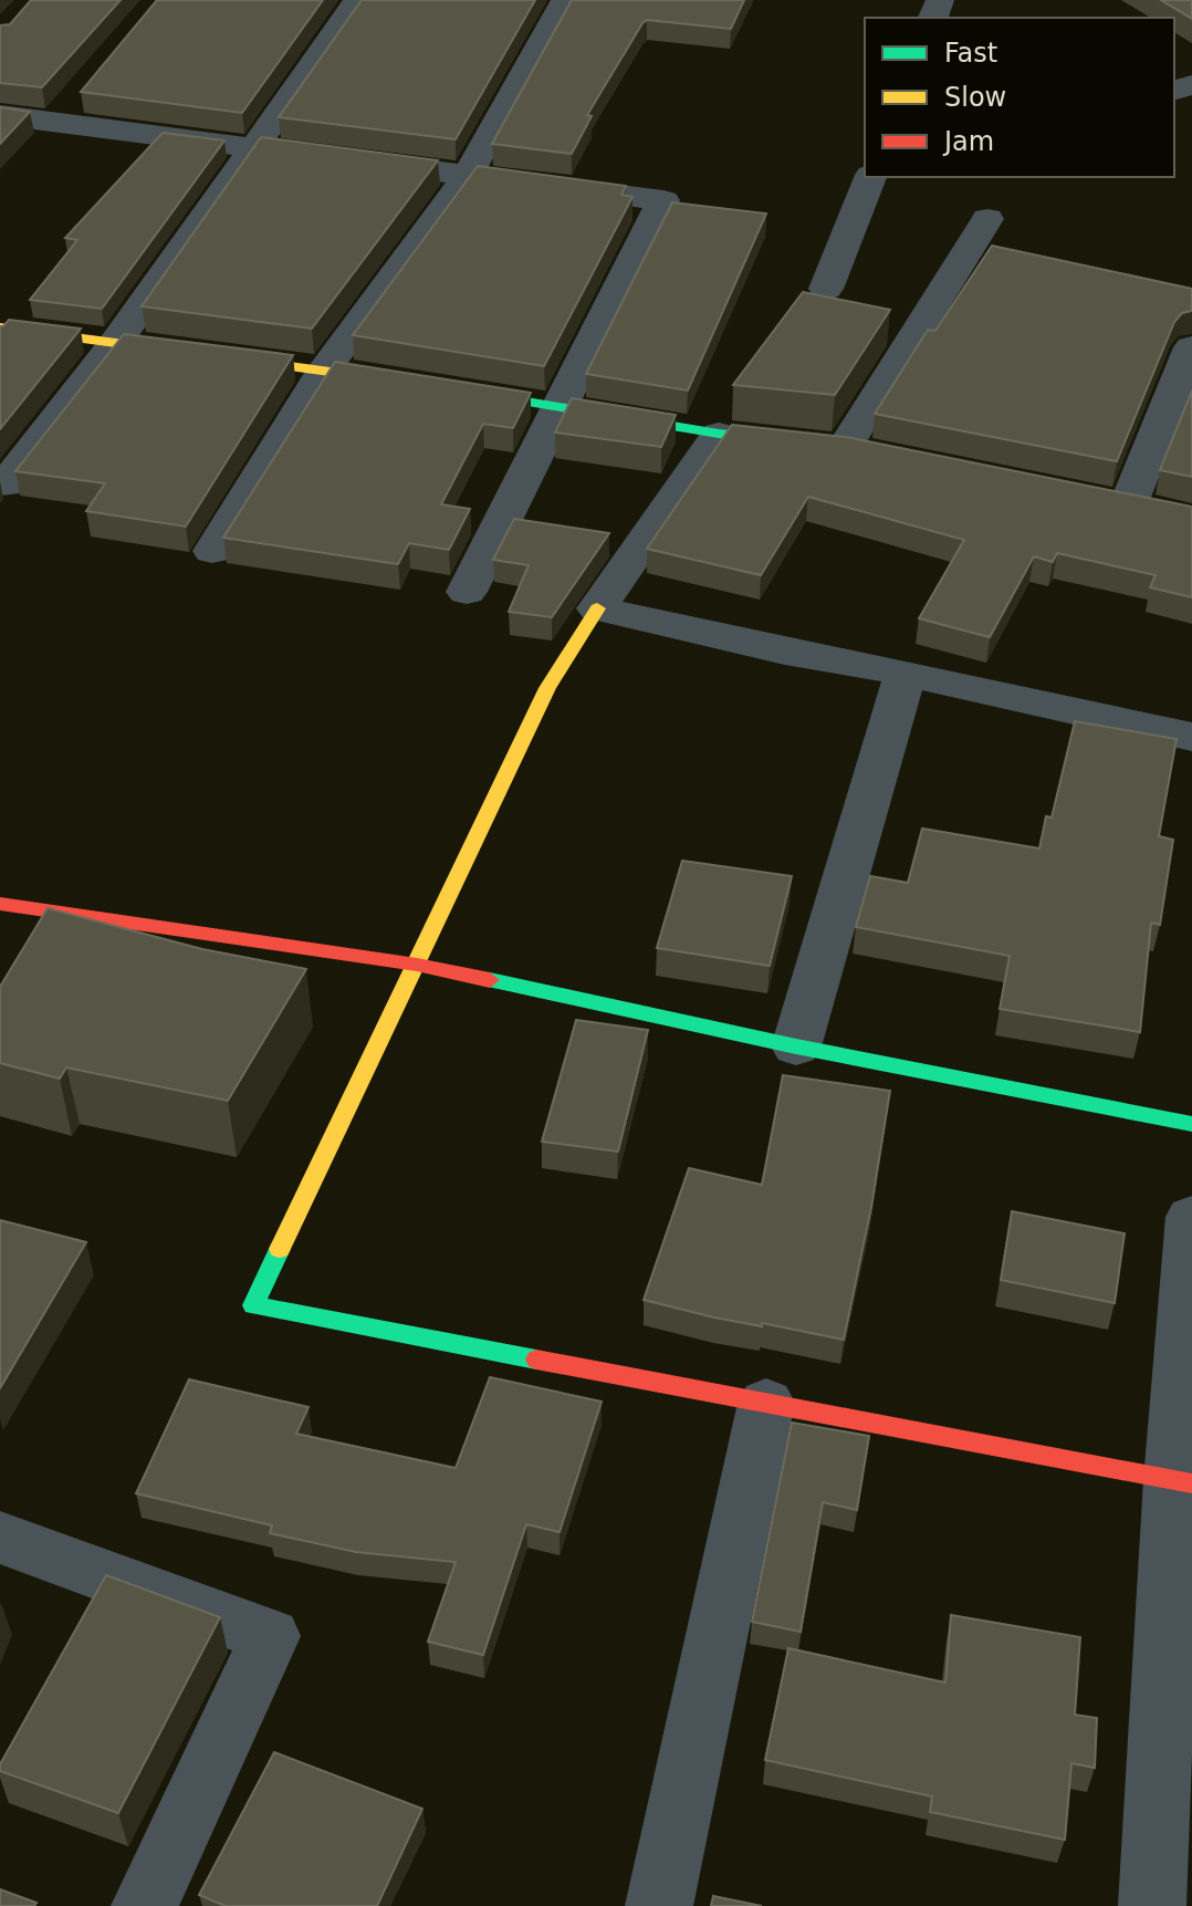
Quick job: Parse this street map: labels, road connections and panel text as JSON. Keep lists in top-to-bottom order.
{
  "legend": ["Fast", "Slow", "Jam"]
}
